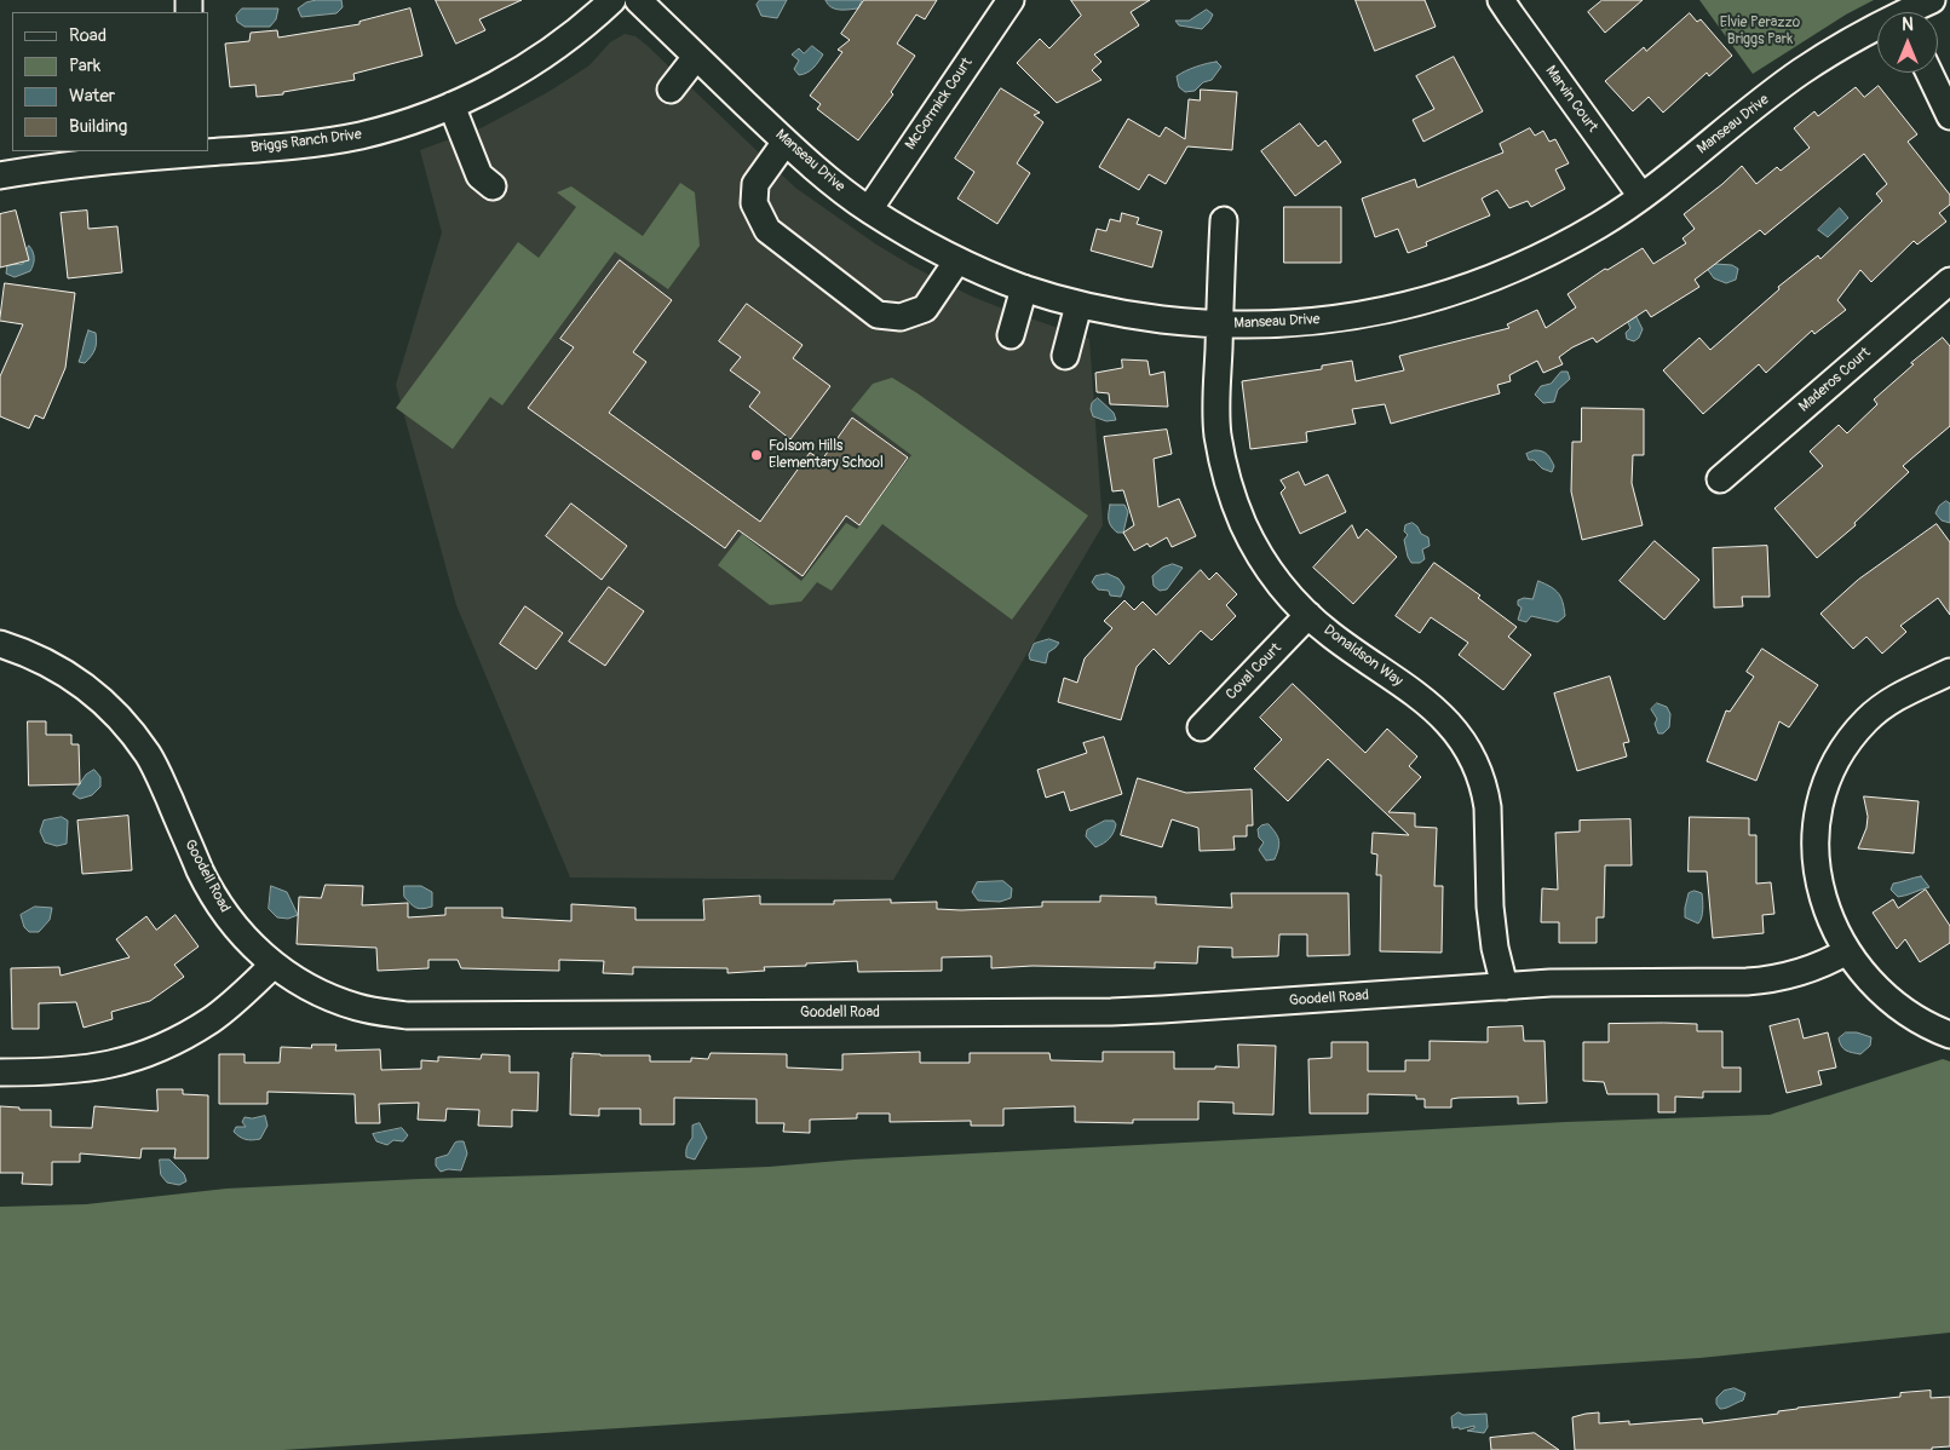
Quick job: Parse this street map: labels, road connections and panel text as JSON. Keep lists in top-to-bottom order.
{
  "streets": {
    "street": [
      "Marvin Court",
      "McCormick Court",
      "Manseau Drive",
      "Briggs Ranch Drive",
      "Maderos Court",
      "Donaldson Way",
      "Coval Court",
      "Goodell Road"
    ]
  },
  "crossings": [
    ["Marvin Court", "Manseau Drive"],
    ["McCormick Court", "Manseau Drive"],
    ["Manseau Drive", "Donaldson Way"],
    ["Donaldson Way", "Coval Court"],
    ["Donaldson Way", "Goodell Road"]
  ],
  "parks": ["Elvie Perazzo Briggs Park"],
  "places": ["Folsom Hills Elementary School"],
  "legend": [
    "Road",
    "Park",
    "Water",
    "Building"
  ],
  "north": "top"
}
